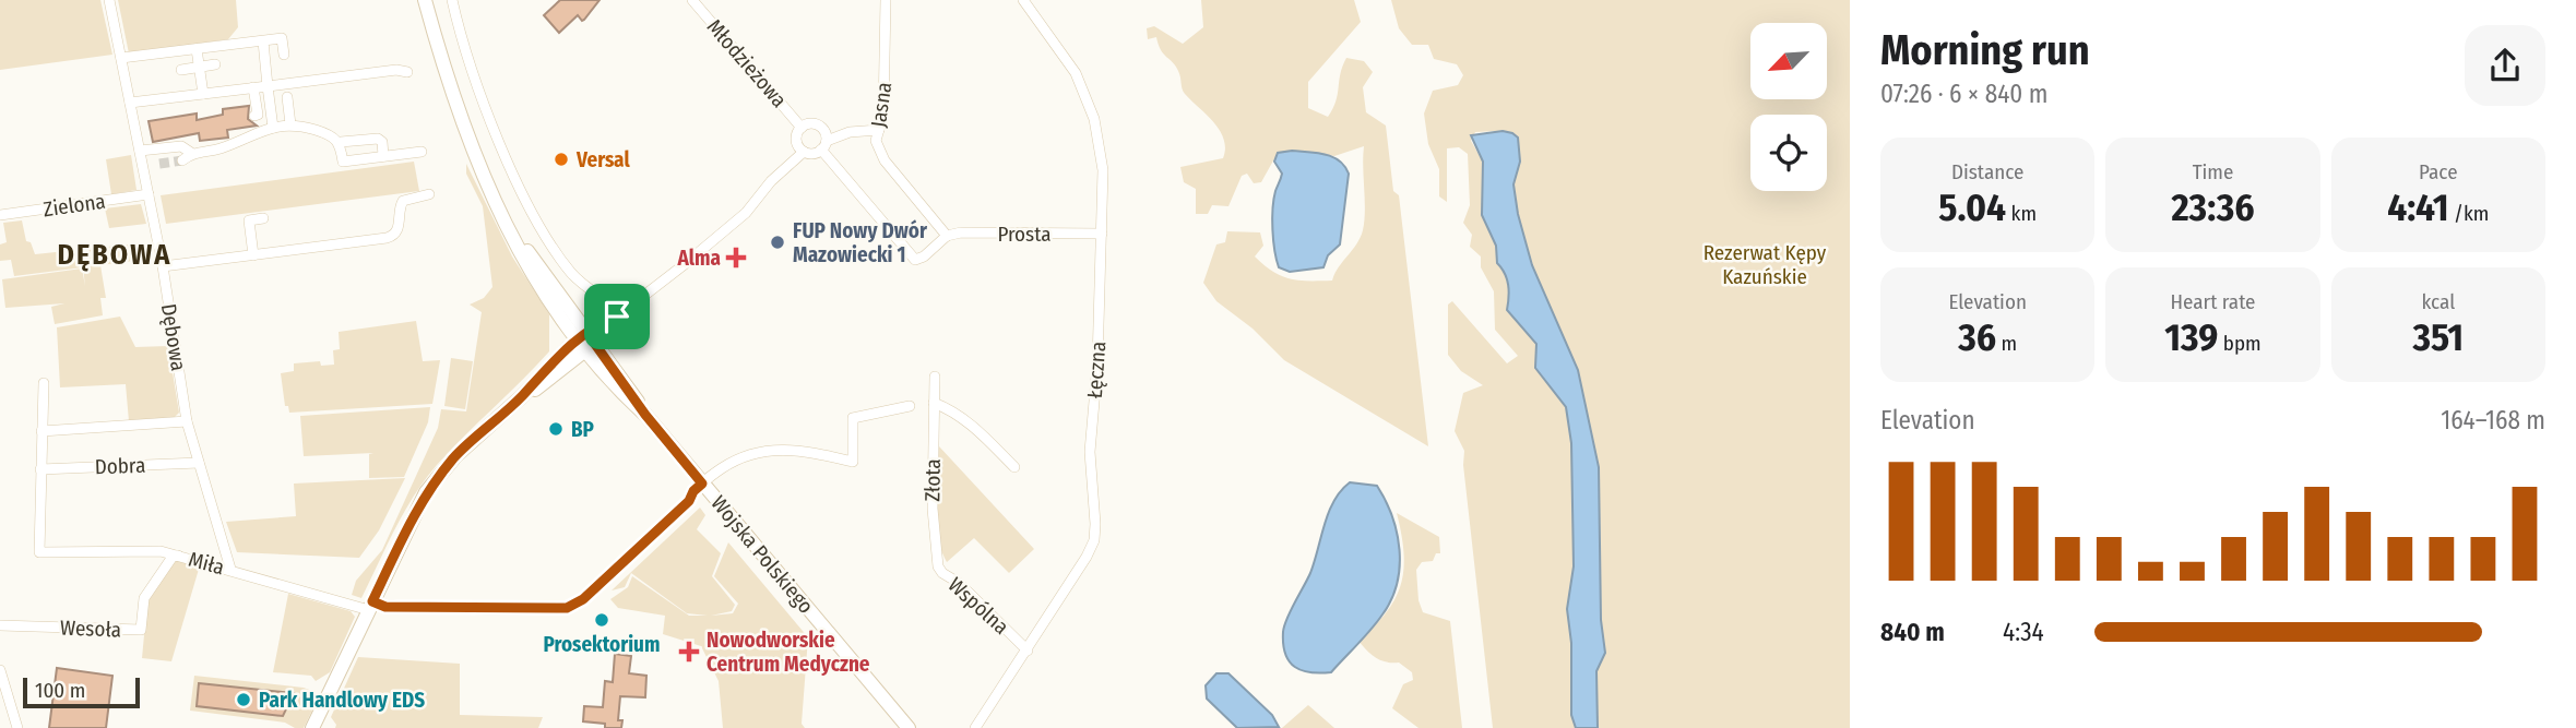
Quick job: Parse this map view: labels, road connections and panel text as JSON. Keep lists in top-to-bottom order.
{
  "streets": {
    "main road": ["Wojska Polskiego"],
    "street": [
      "Młodzieżowa",
      "Jasna",
      "Zielona",
      "Prosta",
      "Dębowa",
      "Łęczna",
      "Dobra",
      "Złota",
      "Miła",
      "Wspólna",
      "Wesoła"
    ]
  },
  "crossings": [
    ["Jasna", "Prosta"],
    ["Zielona", "Dębowa"],
    ["Prosta", "Łęczna"],
    ["Dębowa", "Dobra"],
    ["Dębowa", "Miła"],
    ["Łęczna", "Wspólna"],
    ["Dobra", "Miła"],
    ["Złota", "Wspólna"],
    ["Wojska Polskiego", "Miła"],
    ["Miła", "Wesoła"]
  ],
  "districts": ["DĘBOWA"],
  "parks": ["Rezerwat Kępy Kazuńskie"],
  "places": {
    "other": [
      "Versal",
      "FUP Nowy Dwór Mazowiecki 1",
      "BP",
      "Prosektorium",
      "Park Handlowy EDS"
    ],
    "health": ["Alma", "Nowodworskie Centrum Medyczne"]
  },
  "scale_bar": "100 m",
  "north": "bottom left",
  "page": {
    "heading": ["Morning run", "07:26 · 6 × 840 m"],
    "stats": [
      ["Distance", "5.04 km"],
      ["Time", "23:36"],
      ["Pace", "4:41 /km"],
      ["Elevation", "36 m"],
      ["Heart rate", "139 bpm"],
      ["kcal", "351"]
    ],
    "chart": ["Elevation", "164–168 m"],
    "list": [
      {
        "name": "840 m",
        "note": "4:34"
      }
    ],
    "scale": "100 m"
  }
}
